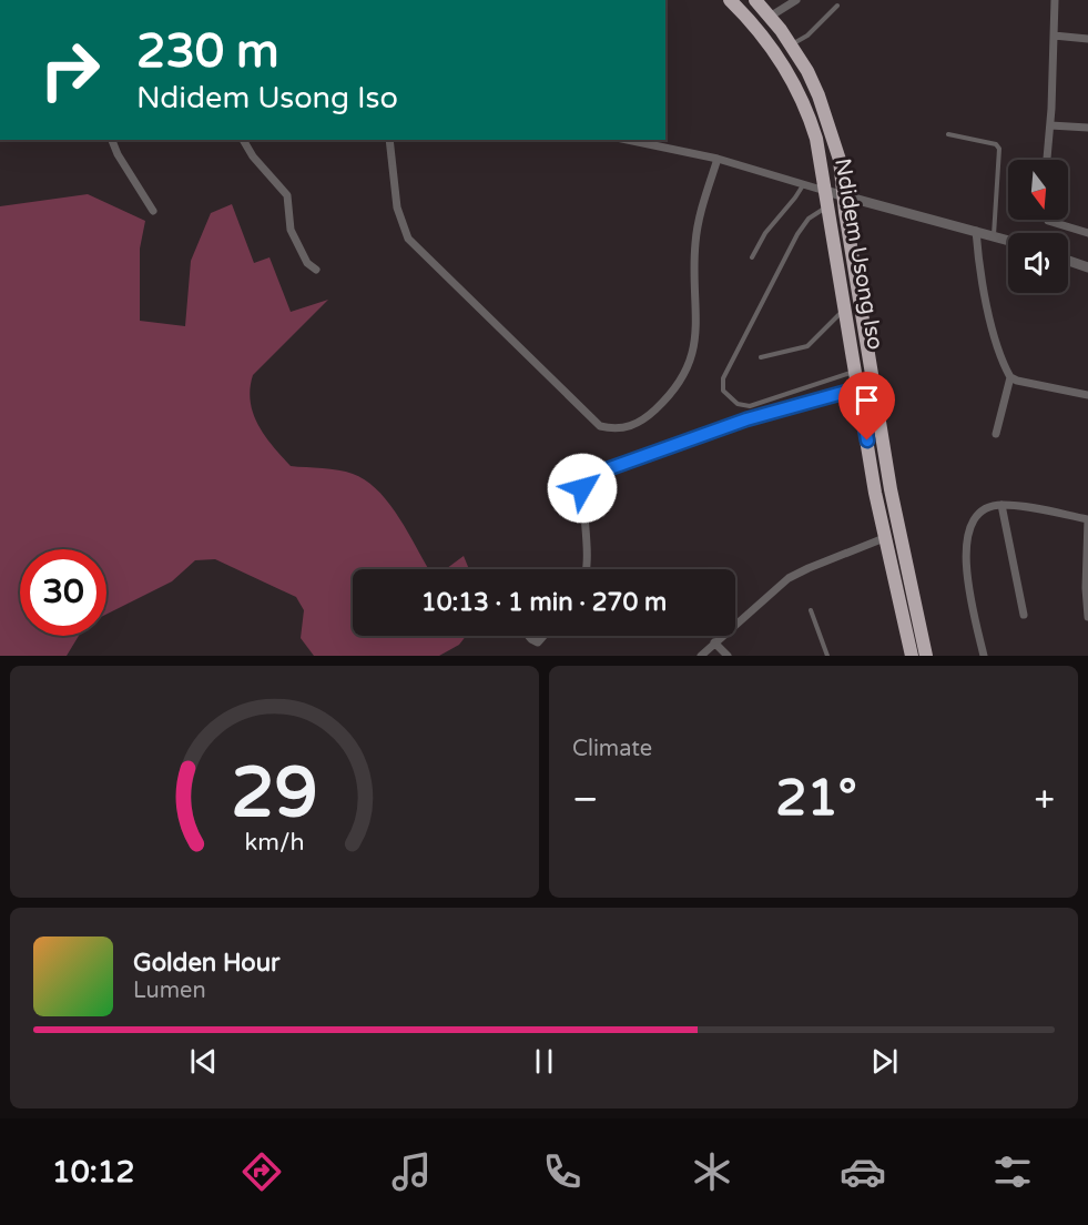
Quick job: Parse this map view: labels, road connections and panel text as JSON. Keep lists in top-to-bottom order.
{
  "streets": {
    "highway": ["Ndidem Usong Iso"]
  },
  "north": "bottom",
  "page": {
    "turn": ["230 m", "Ndidem Usong Iso"],
    "limit": "30",
    "trip": "10:13 · 1 min · 270 m",
    "tile": "Climate",
    "heat": ["−", "21°", "+"],
    "song": ["Golden Hour", "Lumen"],
    "tabs": "10:12",
    "gauge": ["29", "km/h"]
  }
}
